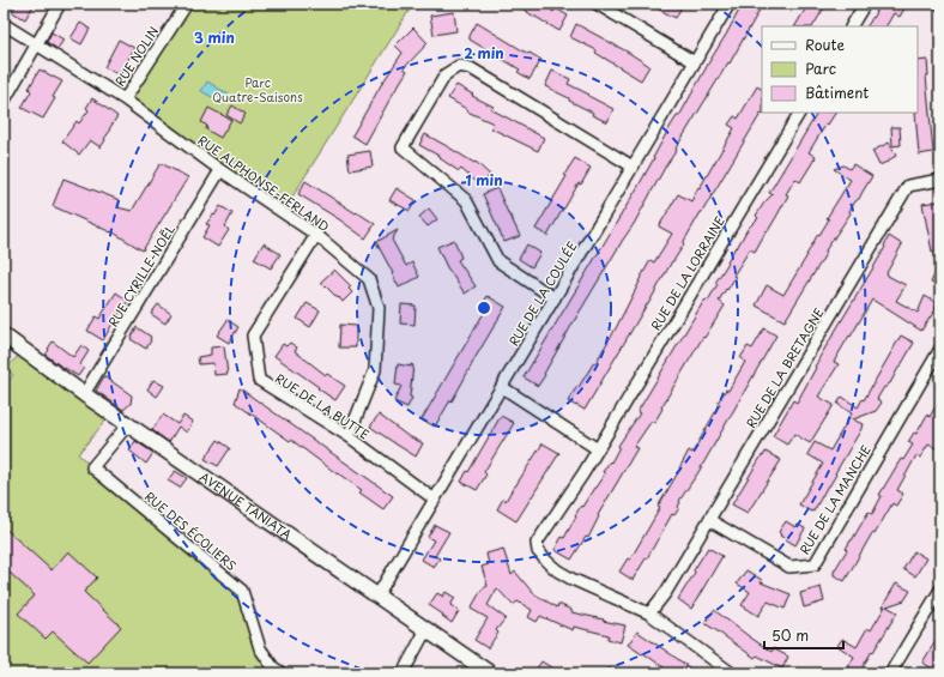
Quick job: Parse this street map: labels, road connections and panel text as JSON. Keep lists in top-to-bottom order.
{
  "streets": {
    "main road": ["AVENUE TANIATA"],
    "street": [
      "RUE NOLIN",
      "RUE ALPHONSE-FERLAND",
      "RUE DE LA LORRAINE",
      "RUE CYRILLE-NOËL",
      "RUE DE LA COULÉE",
      "RUE DE LA BRETAGNE",
      "RUE DE LA BUTTE",
      "RUE DE LA MANCHE",
      "RUE DES ÉCOLIERS"
    ]
  },
  "crossings": [
    ["RUE NOLIN", "RUE ALPHONSE-FERLAND"],
    ["RUE ALPHONSE-FERLAND", "RUE CYRILLE-NOËL"],
    ["RUE ALPHONSE-FERLAND", "RUE DE LA BUTTE"],
    ["RUE DE LA LORRAINE", "RUE DE LA BRETAGNE"],
    ["RUE CYRILLE-NOËL", "AVENUE TANIATA"],
    ["RUE DE LA COULÉE", "RUE DE LA BUTTE"],
    ["RUE DE LA COULÉE", "AVENUE TANIATA"],
    ["RUE DE LA BRETAGNE", "RUE DE LA MANCHE"],
    ["AVENUE TANIATA", "RUE DES ÉCOLIERS"]
  ],
  "parks": ["Parc Quatre-Saisons"],
  "legend": ["Route", "Parc", "Bâtiment"],
  "scale_bar": "50 m",
  "rings": ["3 min", "2 min", "1 min"]
}
